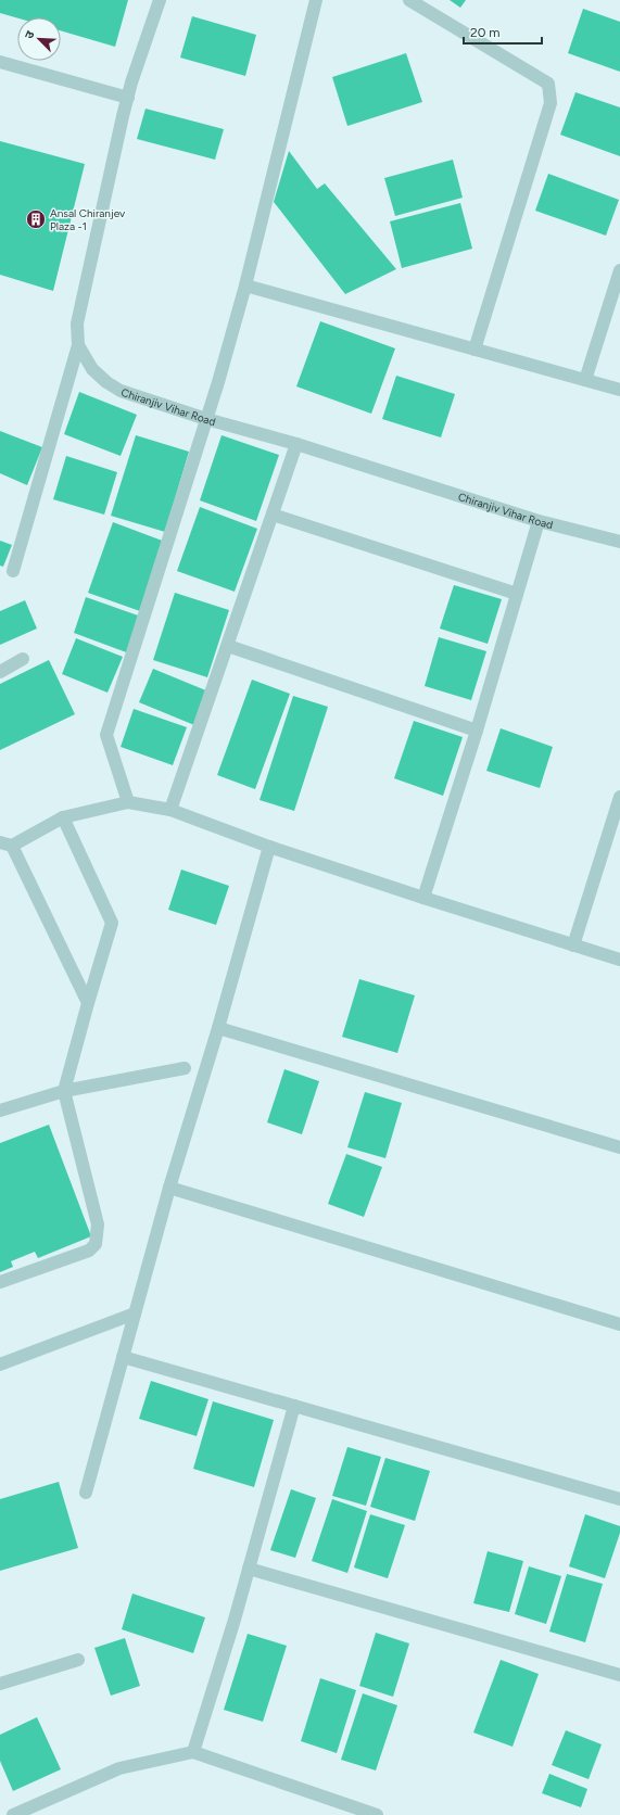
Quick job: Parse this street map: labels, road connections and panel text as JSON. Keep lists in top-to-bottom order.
{
  "streets": {
    "street": ["Chiranjiv Vihar Road"]
  },
  "places": {
    "building": ["Ansal Chiranjev Plaza -1"]
  },
  "scale_bar": "20 m",
  "north": "top left"
}
